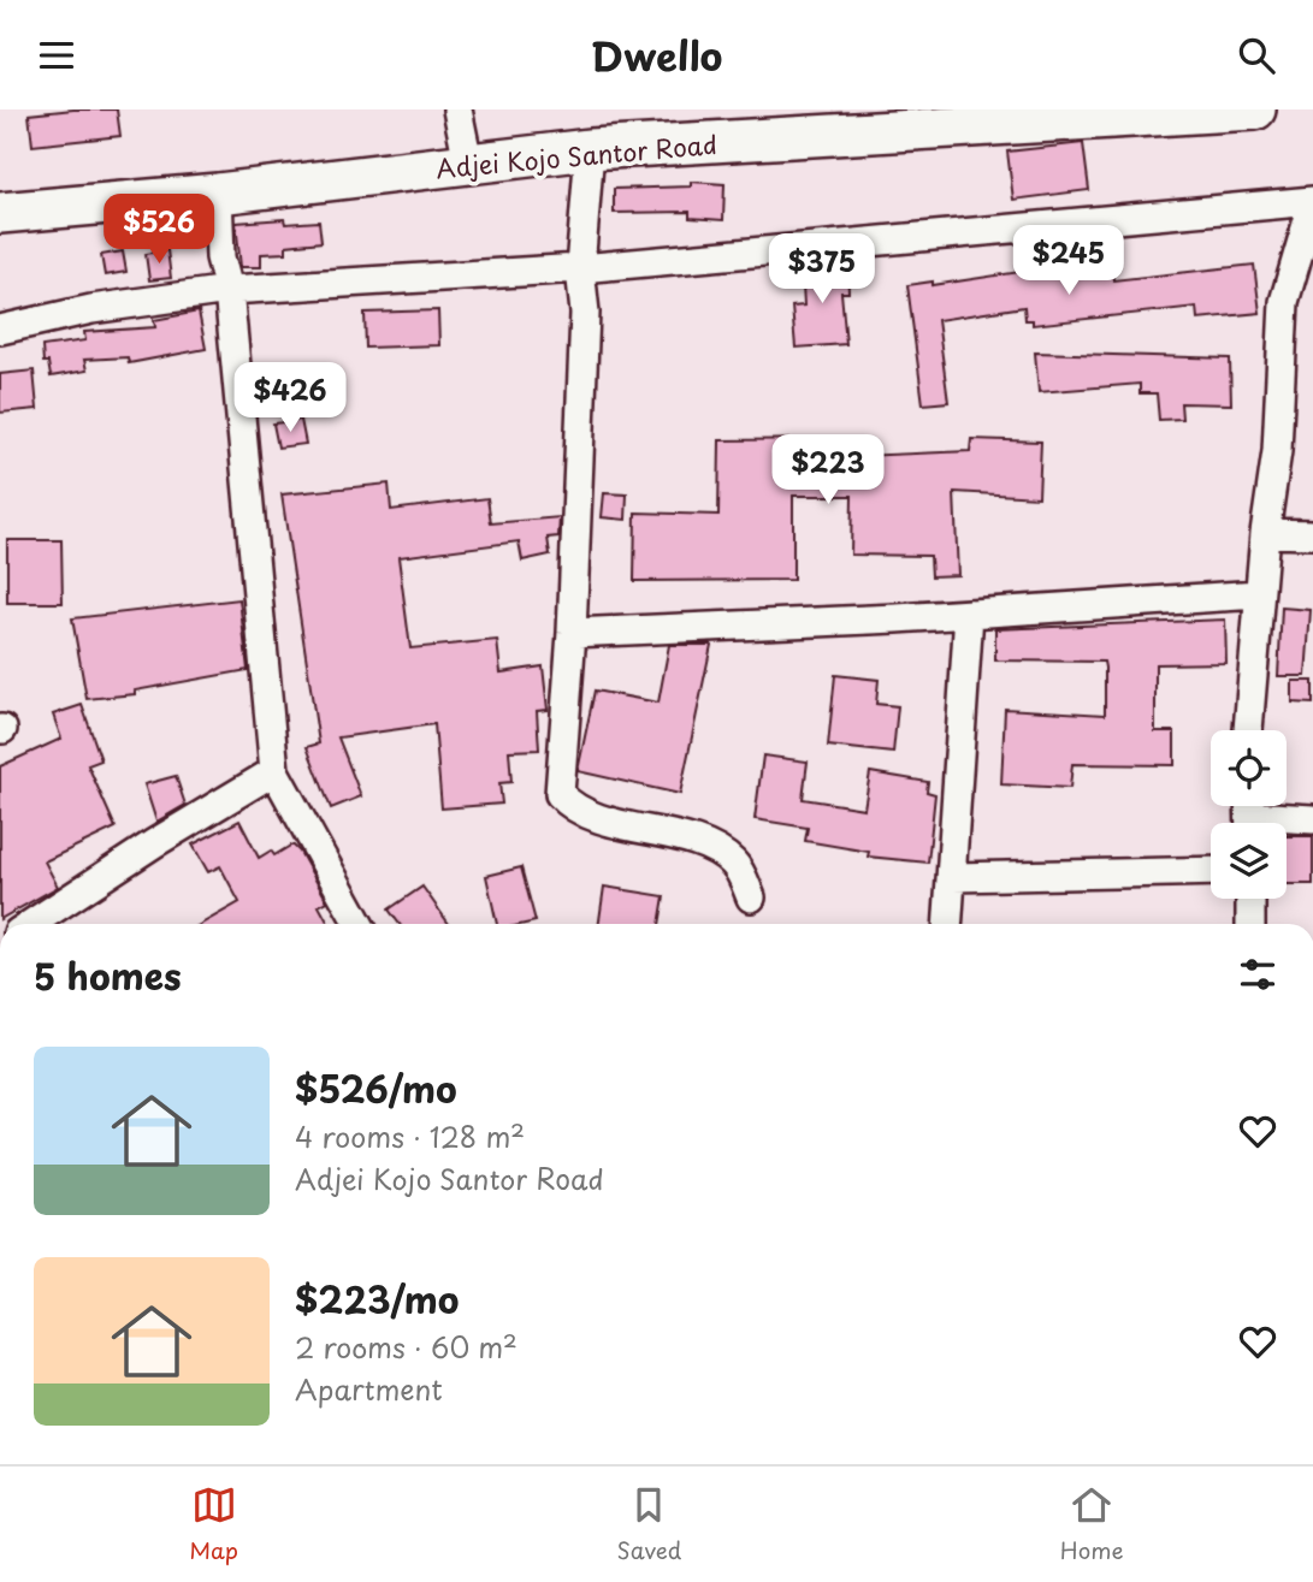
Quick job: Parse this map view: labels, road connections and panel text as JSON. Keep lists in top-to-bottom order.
{
  "streets": {
    "street": ["Adjei Kojo Santor Road"]
  },
  "page": {
    "header": "Dwello",
    "price": [
      "$526",
      "$245",
      "$375",
      "$426",
      "$223"
    ],
    "heading": "5 homes",
    "list": [
      {
        "name": "$526/mo",
        "note": "4 rooms · 128 m² · Adjei Kojo Santor Road"
      },
      {
        "name": "$223/mo",
        "note": "2 rooms · 60 m² · Apartment"
      }
    ],
    "tabs": ["Map", "Saved", "Home"]
  }
}
